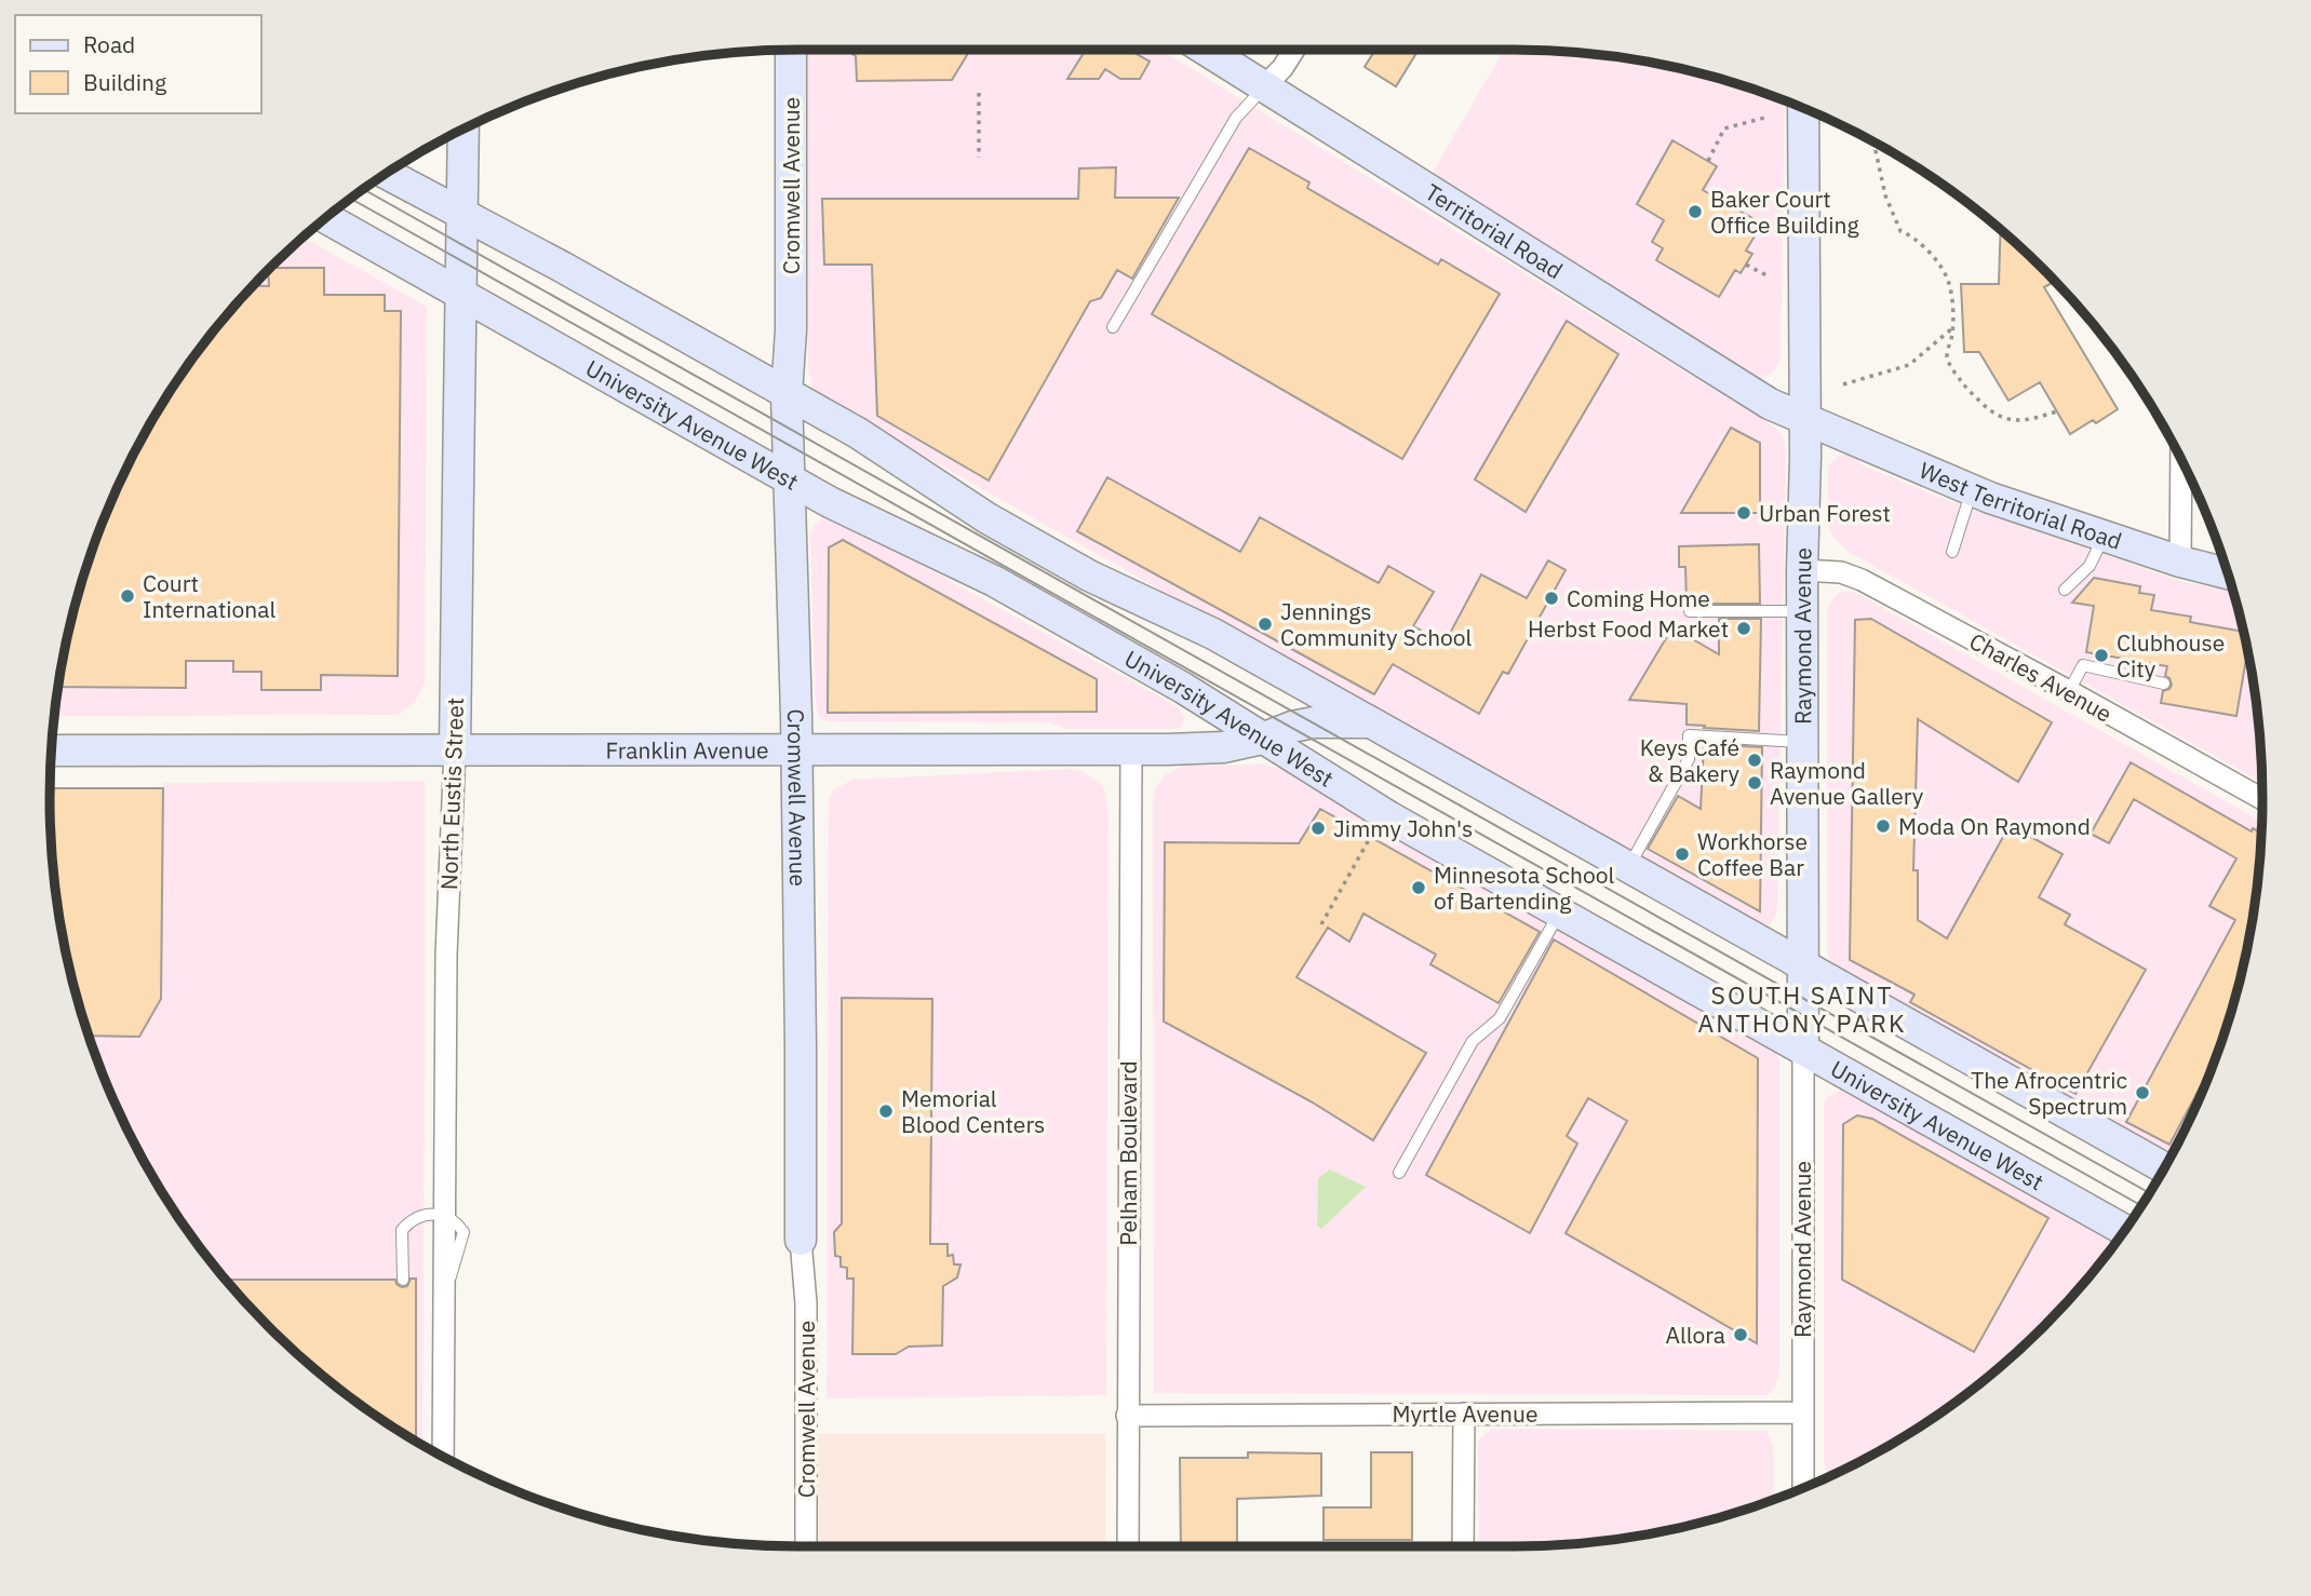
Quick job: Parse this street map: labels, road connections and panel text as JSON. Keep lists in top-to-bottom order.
{
  "streets": {
    "main road": [
      "Cromwell Avenue",
      "Territorial Road",
      "University Avenue West",
      "West Territorial Road",
      "Raymond Avenue",
      "Franklin Avenue",
      "North Eustis Street"
    ],
    "street": ["Charles Avenue", "Pelham Boulevard", "Myrtle Avenue"]
  },
  "crossings": [
    ["Cromwell Avenue", "University Avenue West"],
    ["Cromwell Avenue", "Franklin Avenue"],
    ["Territorial Road", "West Territorial Road"],
    ["Territorial Road", "Raymond Avenue"],
    ["University Avenue West", "Raymond Avenue"],
    ["University Avenue West", "Franklin Avenue"],
    ["University Avenue West", "North Eustis Street"],
    ["West Territorial Road", "Raymond Avenue"],
    ["Raymond Avenue", "Charles Avenue"],
    ["Raymond Avenue", "Myrtle Avenue"],
    ["Franklin Avenue", "North Eustis Street"],
    ["Franklin Avenue", "Pelham Boulevard"],
    ["Pelham Boulevard", "Myrtle Avenue"]
  ],
  "districts": ["SOUTH SAINT ANTHONY PARK"],
  "places": [
    "Baker Court Office Building",
    "Urban Forest",
    "Court International",
    "Coming Home",
    "Jennings Community School",
    "Herbst Food Market",
    "Clubhouse City",
    "Keys Café & Bakery",
    "Raymond Avenue Gallery",
    "Moda On Raymond",
    "Jimmy John's",
    "Workhorse Coffee Bar",
    "Minnesota School of Bartending",
    "The Afrocentric Spectrum",
    "Memorial Blood Centers",
    "Allora"
  ],
  "legend": ["Road", "Building"]
}
